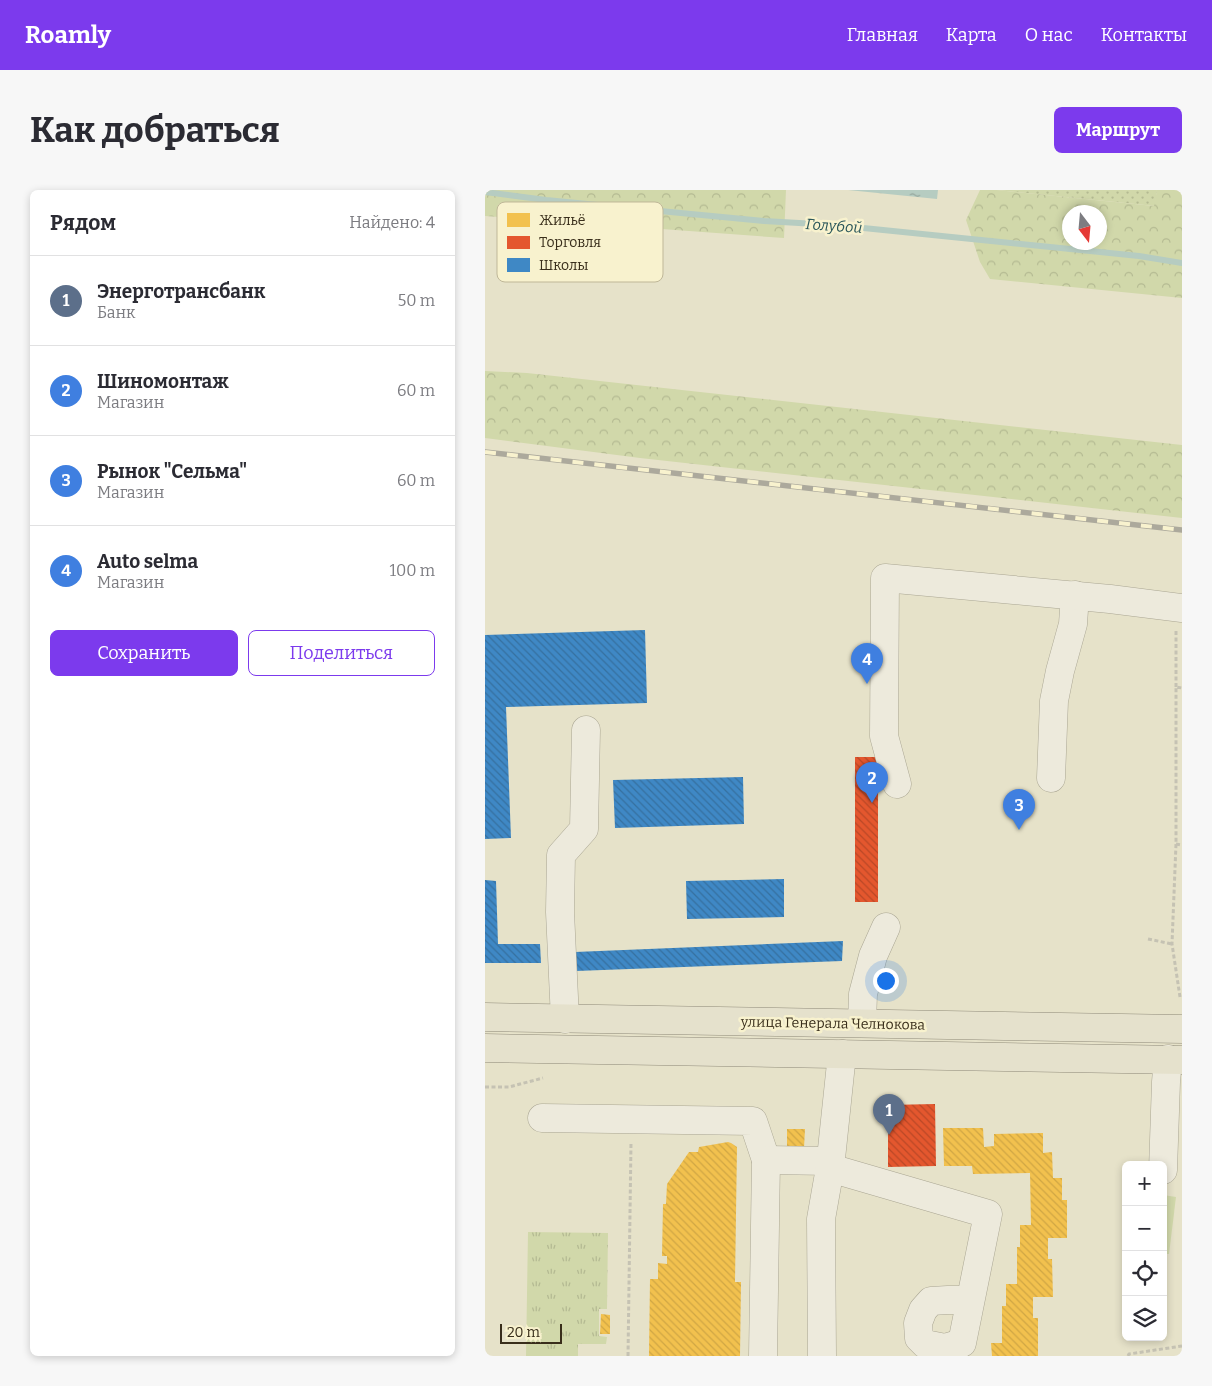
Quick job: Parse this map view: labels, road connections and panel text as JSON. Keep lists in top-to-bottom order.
{
  "streets": {
    "main road": ["улица Генерала Челнокова"]
  },
  "water": ["Голубой"],
  "legend": ["Жильё", "Торговля", "Школы"],
  "scale_bar": "20 m",
  "north": "bottom",
  "page": {
    "header": "Roamly",
    "nav": [
      "Главная",
      "Карта",
      "О нас",
      "Контакты"
    ],
    "buttons": [
      "Маршрут",
      ["Сохранить", "Поделиться"]
    ],
    "title": "Как добраться",
    "heading": ["Рядом", "Найдено: 4"],
    "list": [
      {
        "mark": "1",
        "name": "Энерготрансбанк",
        "note": "Банк",
        "value": "50 m"
      },
      {
        "mark": "2",
        "name": "Шиномонтаж",
        "note": "Магазин",
        "value": "60 m"
      },
      {
        "mark": "3",
        "name": "Рынок \"Сельма\"",
        "note": "Магазин",
        "value": "60 m"
      },
      {
        "mark": "4",
        "name": "Auto selma",
        "note": "Магазин",
        "value": "100 m"
      }
    ],
    "pins": [
      "4",
      "2",
      "3",
      "1"
    ],
    "map_buttons": ["+", "−"],
    "scale": "20 m"
  }
}
